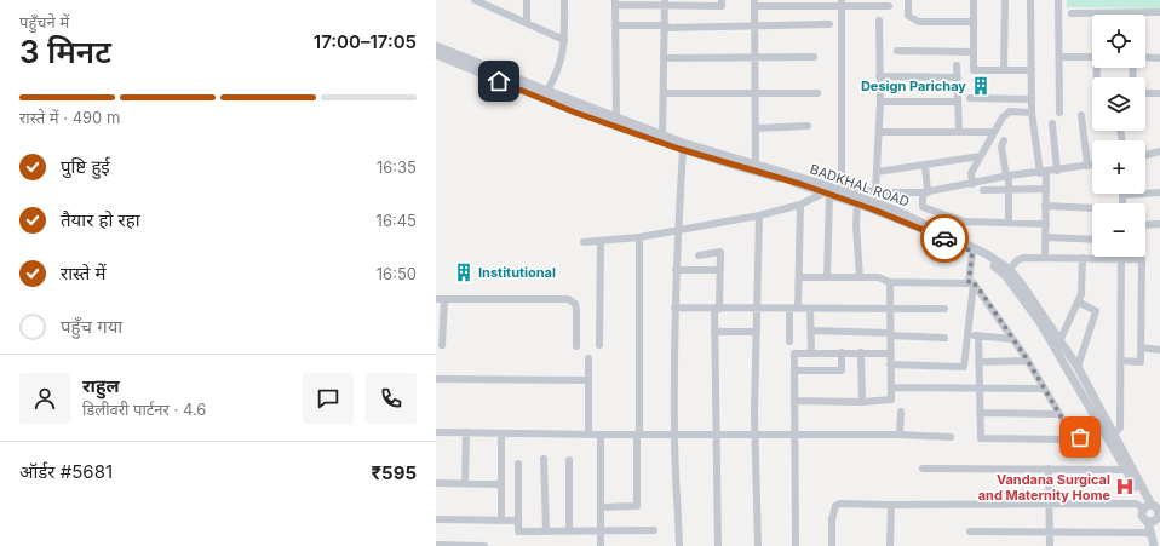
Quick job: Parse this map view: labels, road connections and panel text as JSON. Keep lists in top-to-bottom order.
{
  "streets": {
    "street": ["BADKHAL ROAD"]
  },
  "places": {
    "building": ["Design Parichay", "Institutional"],
    "hospital": ["Vandana Surgical and Maternity Home"]
  },
  "page": {
    "heading": ["3 मिनट", "पहुँचने में", "17:00–17:05"],
    "panel": [
      "राहुल",
      "डिलीवरी पार्टनर · 4.6",
      "ऑर्डर #5681",
      "₹595"
    ],
    "map_buttons": ["+", "−"],
    "bar": "रास्ते में · 490 m",
    "list": [
      ["पुष्टि हुई", "16:35"],
      ["तैयार हो रहा", "16:45"],
      ["रास्ते में", "16:50"],
      "पहुँच गया"
    ]
  }
}
